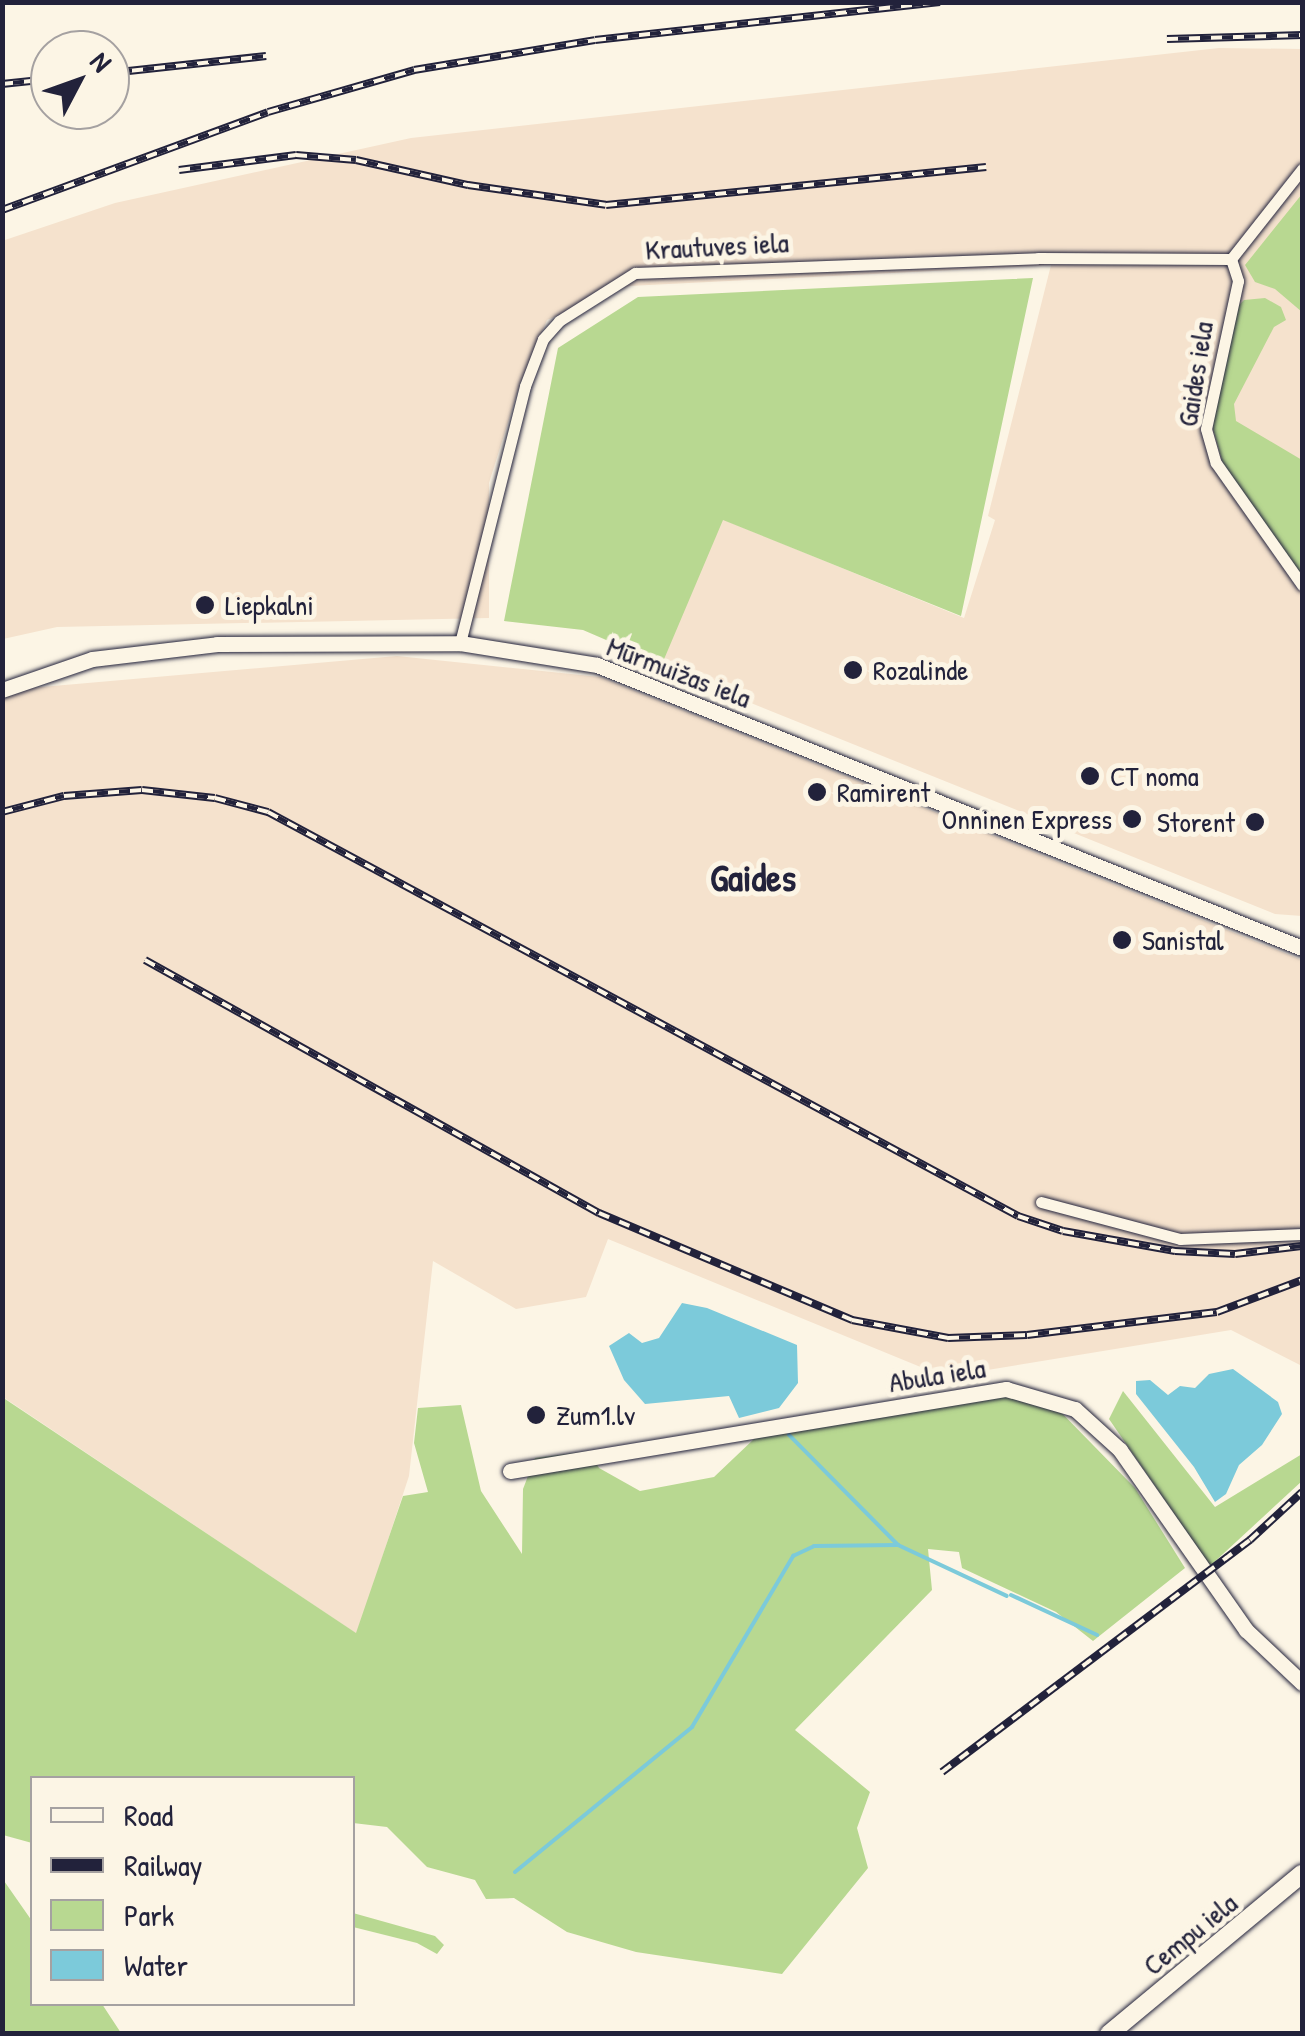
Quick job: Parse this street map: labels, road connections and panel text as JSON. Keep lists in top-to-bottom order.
{
  "streets": {
    "main road": ["Cempu iela"],
    "street": [
      "Krautuves iela",
      "Gaides iela",
      "Mūrmuižas iela",
      "Abula iela"
    ]
  },
  "crossings": [
    ["Krautuves iela", "Gaides iela"],
    ["Krautuves iela", "Mūrmuižas iela"]
  ],
  "districts": ["Gaides"],
  "places": [
    "Liepkalni",
    "Rozalinde",
    "CT noma",
    "Ramirent",
    "Onninen Express",
    "Storent",
    "Sanistal",
    "Zum1.lv"
  ],
  "legend": [
    "Road",
    "Railway",
    "Park",
    "Water"
  ],
  "north": "top right"
}
